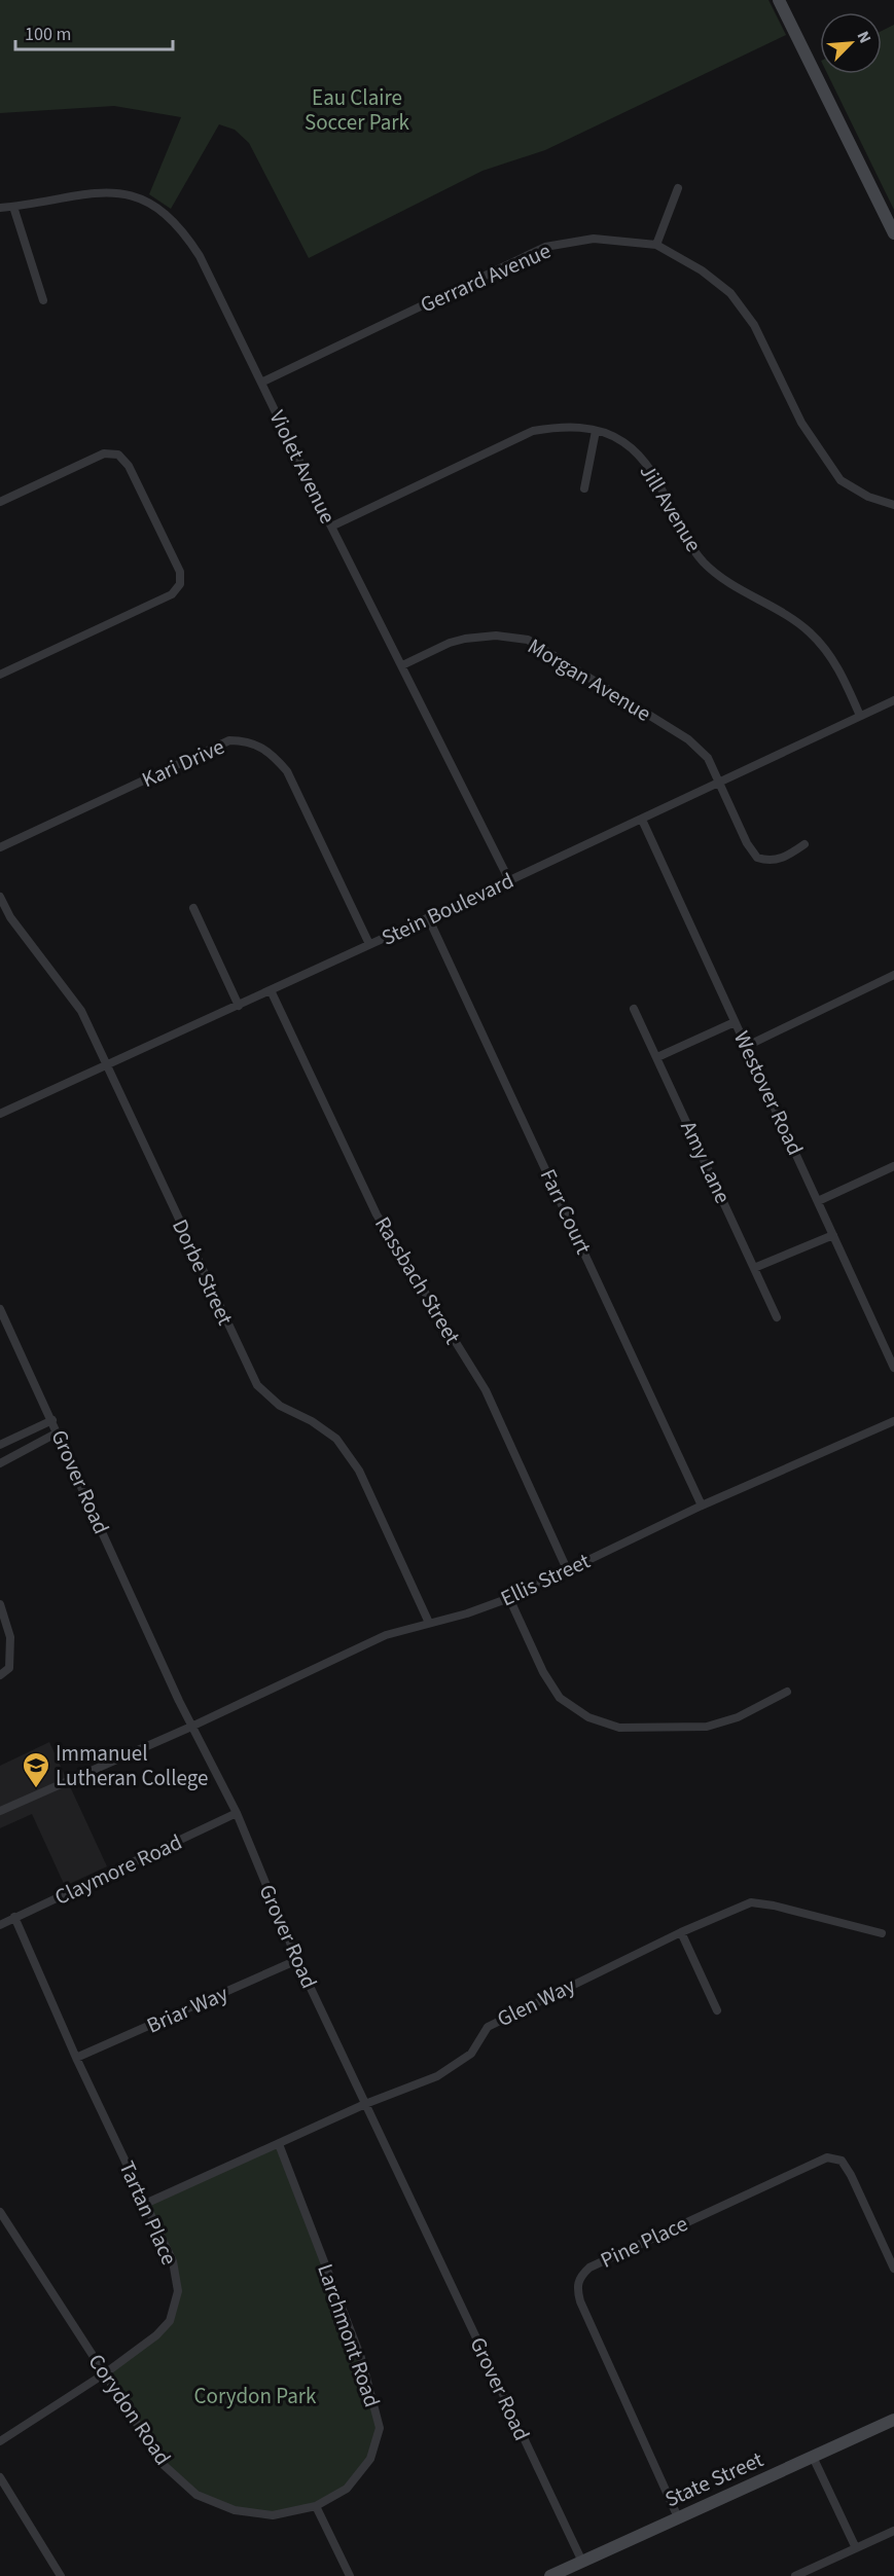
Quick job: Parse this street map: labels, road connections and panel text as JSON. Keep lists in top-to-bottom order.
{
  "streets": {
    "main road": ["State Street"],
    "street": [
      "Gerrard Avenue",
      "Violet Avenue",
      "Jill Avenue",
      "Morgan Avenue",
      "Kari Drive",
      "Stein Boulevard",
      "Westover Road",
      "Amy Lane",
      "Farr Court",
      "Dorbe Street",
      "Rassbach Street",
      "Grover Road",
      "Ellis Street",
      "Claymore Road",
      "Glen Way",
      "Briar Way",
      "Tartan Place",
      "Pine Place",
      "Larchmont Road",
      "Corydon Road"
    ]
  },
  "crossings": [
    ["Gerrard Avenue", "Violet Avenue"],
    ["Violet Avenue", "Jill Avenue"],
    ["Violet Avenue", "Morgan Avenue"],
    ["Violet Avenue", "Stein Boulevard"],
    ["Jill Avenue", "Stein Boulevard"],
    ["Morgan Avenue", "Stein Boulevard"],
    ["Kari Drive", "Stein Boulevard"],
    ["Stein Boulevard", "Westover Road"],
    ["Stein Boulevard", "Farr Court"],
    ["Stein Boulevard", "Dorbe Street"],
    ["Stein Boulevard", "Rassbach Street"],
    ["Farr Court", "Ellis Street"],
    ["Dorbe Street", "Ellis Street"],
    ["Rassbach Street", "Ellis Street"],
    ["Grover Road", "Ellis Street"],
    ["Grover Road", "Claymore Road"],
    ["Grover Road", "Glen Way"],
    ["Grover Road", "Briar Way"],
    ["Grover Road", "State Street"],
    ["Claymore Road", "Tartan Place"],
    ["Glen Way", "Tartan Place"],
    ["Glen Way", "Larchmont Road"],
    ["Briar Way", "Tartan Place"],
    ["Tartan Place", "Corydon Road"],
    ["Pine Place", "State Street"],
    ["Larchmont Road", "Corydon Road"]
  ],
  "parks": ["Eau Claire Soccer Park", "Corydon Park"],
  "places": {
    "school or university": ["Immanuel Lutheran College"]
  },
  "scale_bar": "100 m",
  "north": "top right"
}
